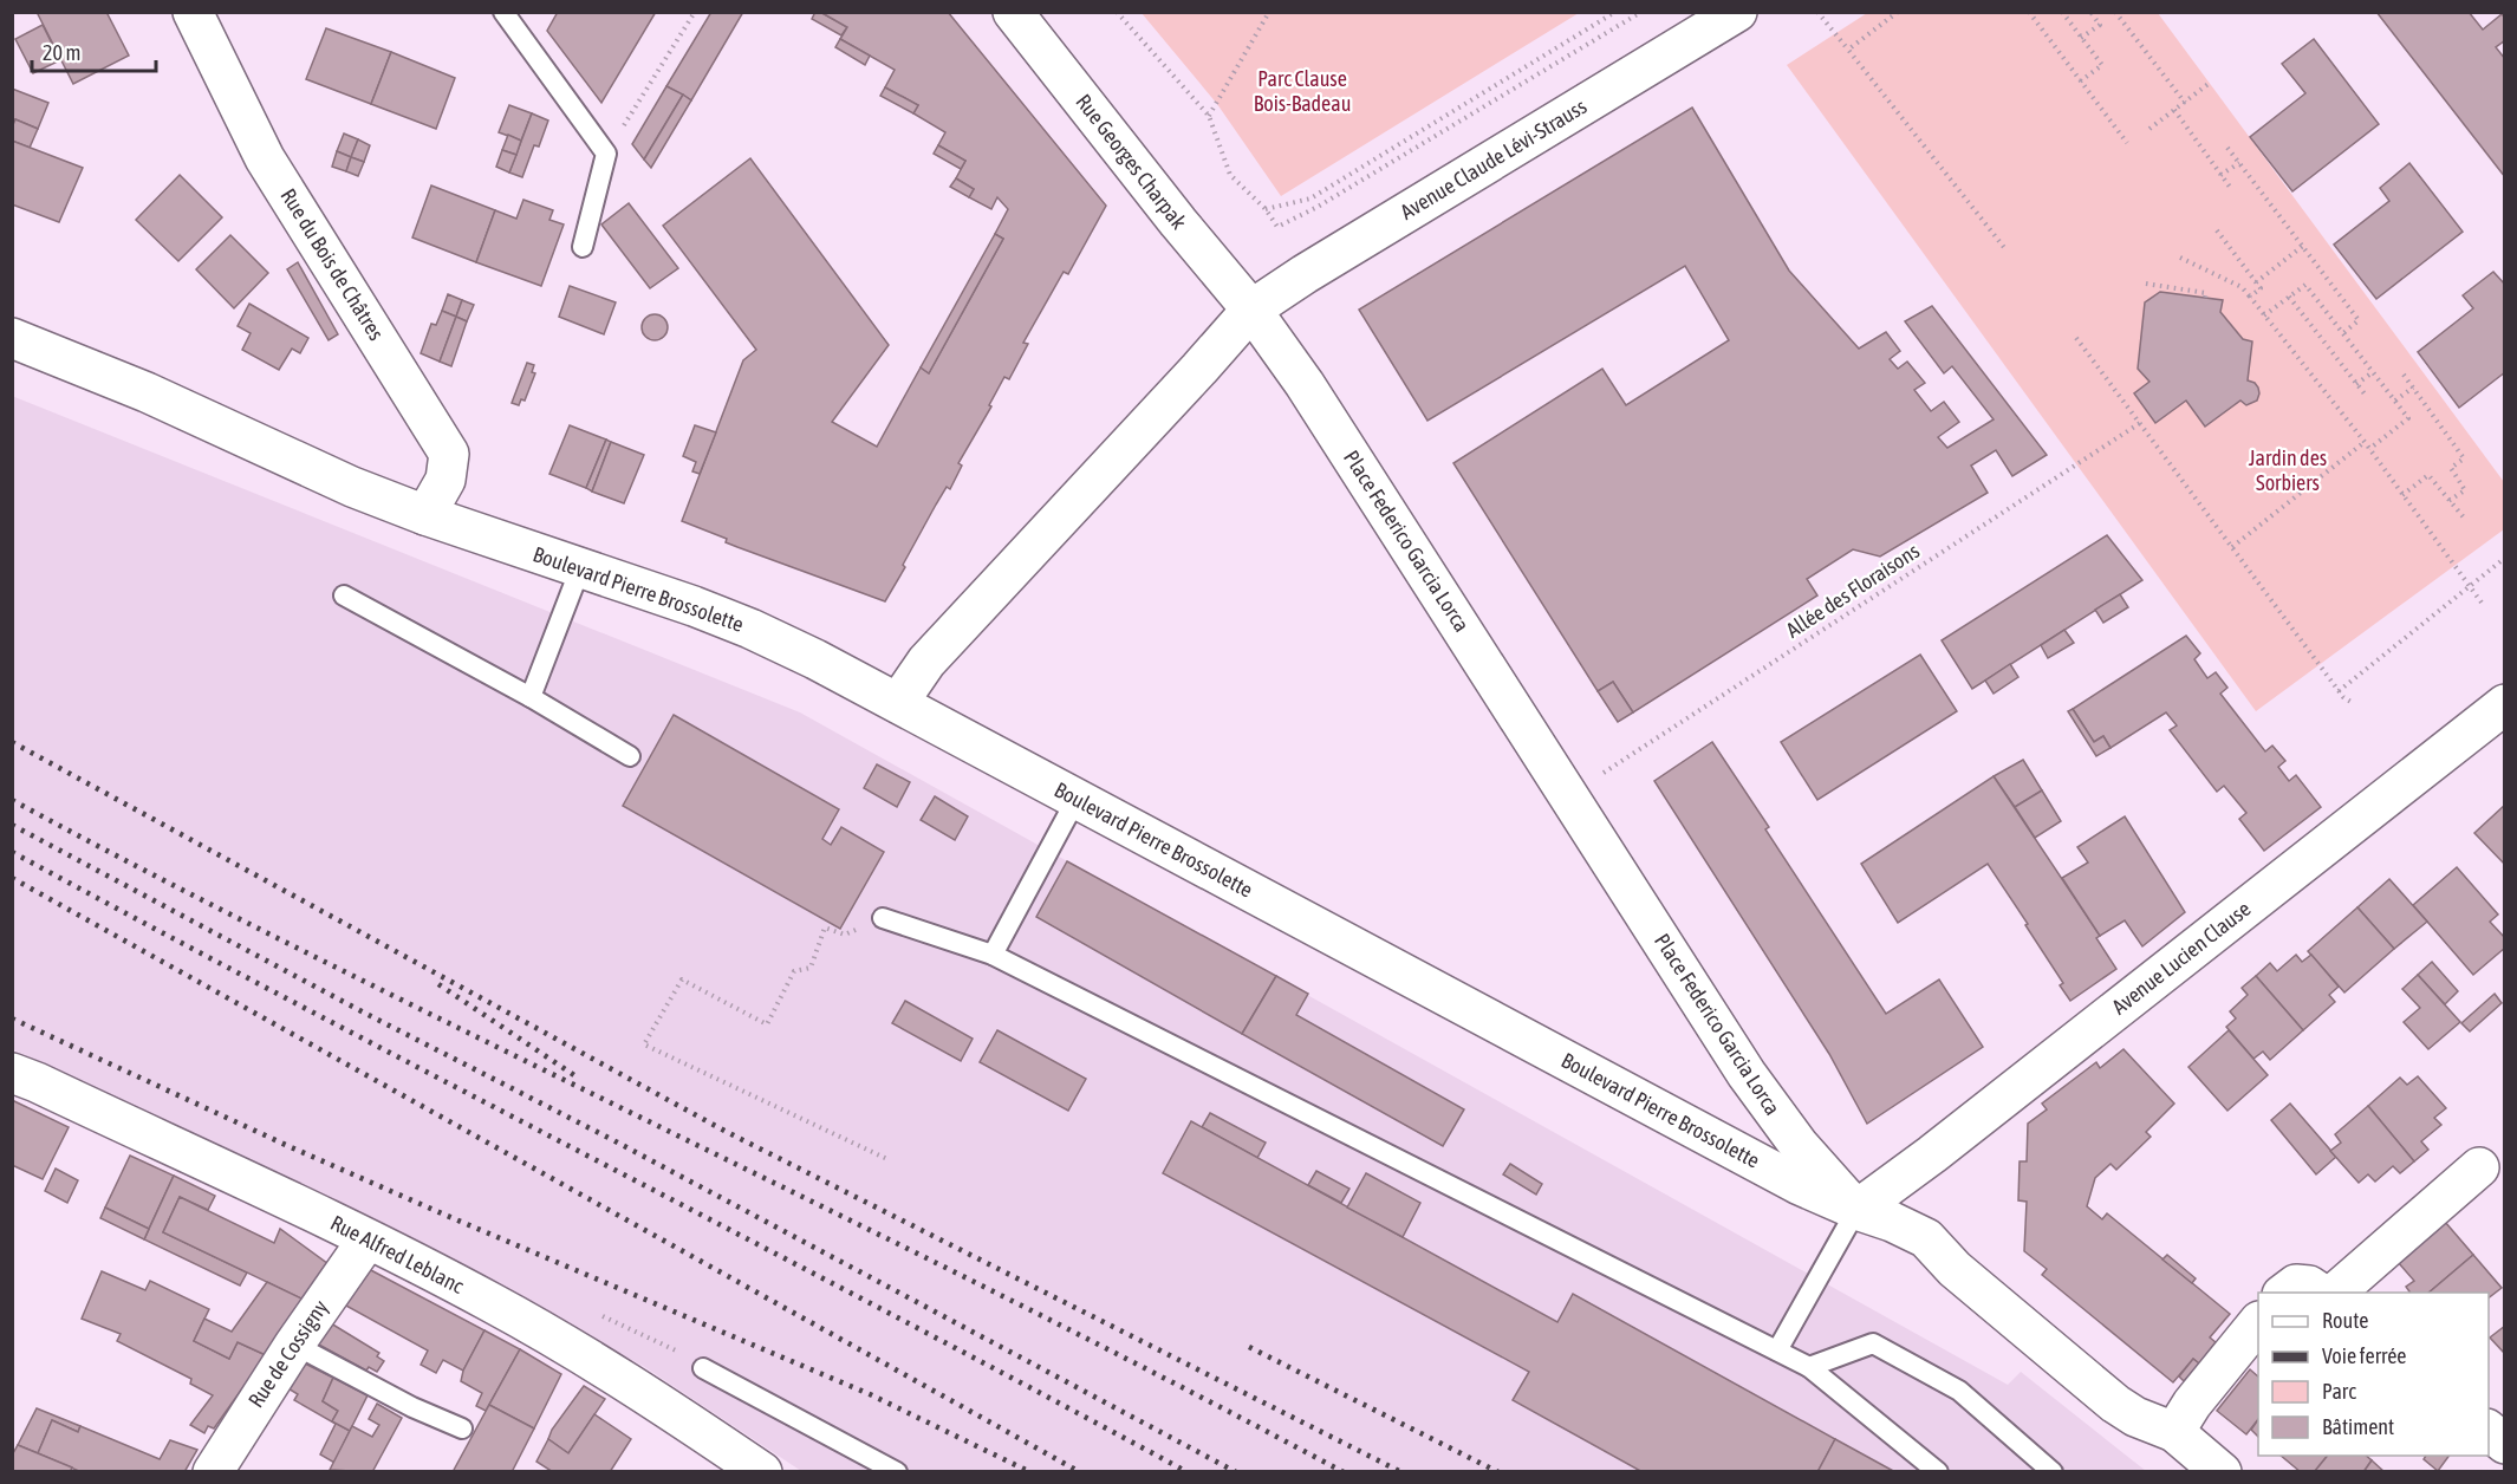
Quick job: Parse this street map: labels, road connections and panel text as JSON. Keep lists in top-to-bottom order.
{
  "streets": {
    "street": [
      "Avenue Claude Lévi-Strauss",
      "Rue Georges Charpak",
      "Rue du Bois de Châtres",
      "Place Federico Garcia Lorca",
      "Boulevard Pierre Brossolette",
      "Avenue Lucien Clause",
      "Rue Alfred Leblanc",
      "Rue de Cossigny"
    ],
    "path": ["Allée des Floraisons"]
  },
  "crossings": [
    ["Avenue Claude Lévi-Strauss", "Rue Georges Charpak"],
    ["Avenue Claude Lévi-Strauss", "Place Federico Garcia Lorca"],
    ["Rue Georges Charpak", "Place Federico Garcia Lorca"],
    ["Rue du Bois de Châtres", "Boulevard Pierre Brossolette"],
    ["Place Federico Garcia Lorca", "Boulevard Pierre Brossolette"],
    ["Place Federico Garcia Lorca", "Avenue Lucien Clause"],
    ["Boulevard Pierre Brossolette", "Avenue Lucien Clause"],
    ["Rue Alfred Leblanc", "Rue de Cossigny"]
  ],
  "parks": ["Parc Clause Bois-Badeau", "Jardin des Sorbiers"],
  "legend": [
    "Route",
    "Voie ferrée",
    "Parc",
    "Bâtiment"
  ],
  "scale_bar": "20 m"
}
